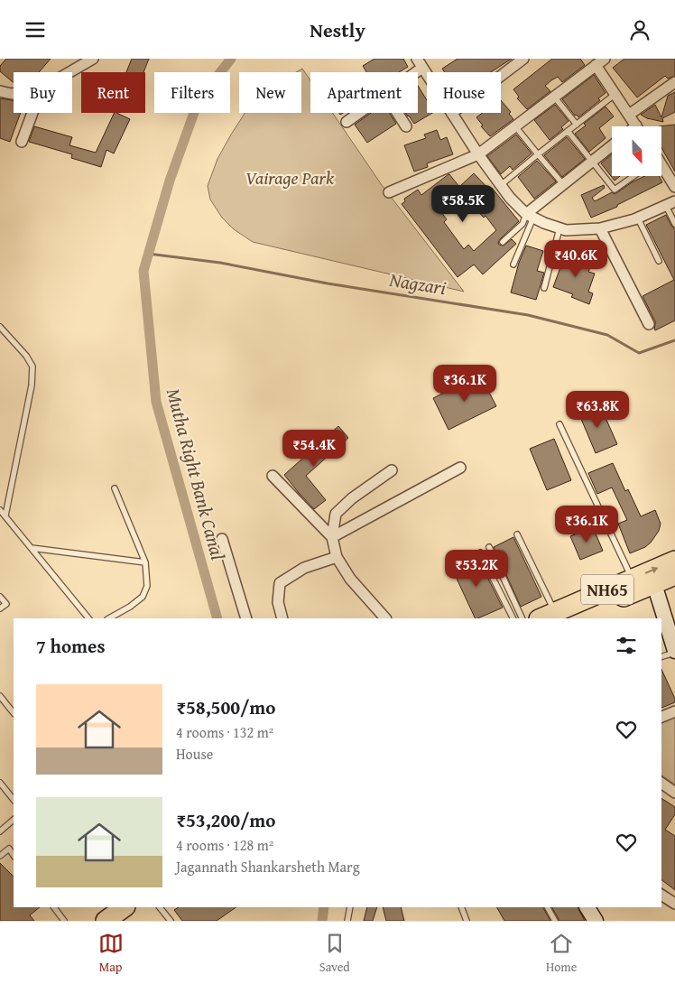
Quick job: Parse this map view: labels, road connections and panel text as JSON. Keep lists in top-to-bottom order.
{
  "streets": {
    "highway": ["NH65"]
  },
  "water": ["Nagzari", "Mutha Right Bank Canal"],
  "parks": ["Vairage Park"],
  "north": "bottom",
  "page": {
    "header": "Nestly",
    "chip": [
      "Buy",
      "Rent",
      "Filters",
      "New",
      "Apartment",
      "House"
    ],
    "price": [
      "₹58.5K",
      "₹40.6K",
      "₹36.1K",
      "₹63.8K",
      "₹54.4K",
      "₹36.1K",
      "₹53.2K"
    ],
    "heading": "7 homes",
    "list": [
      {
        "name": "₹58,500/mo",
        "note": "4 rooms · 132 m² · House"
      },
      {
        "name": "₹53,200/mo",
        "note": "4 rooms · 128 m² · Jagannath Shankarsheth Marg"
      }
    ],
    "tabs": ["Map", "Saved", "Home"]
  }
}
